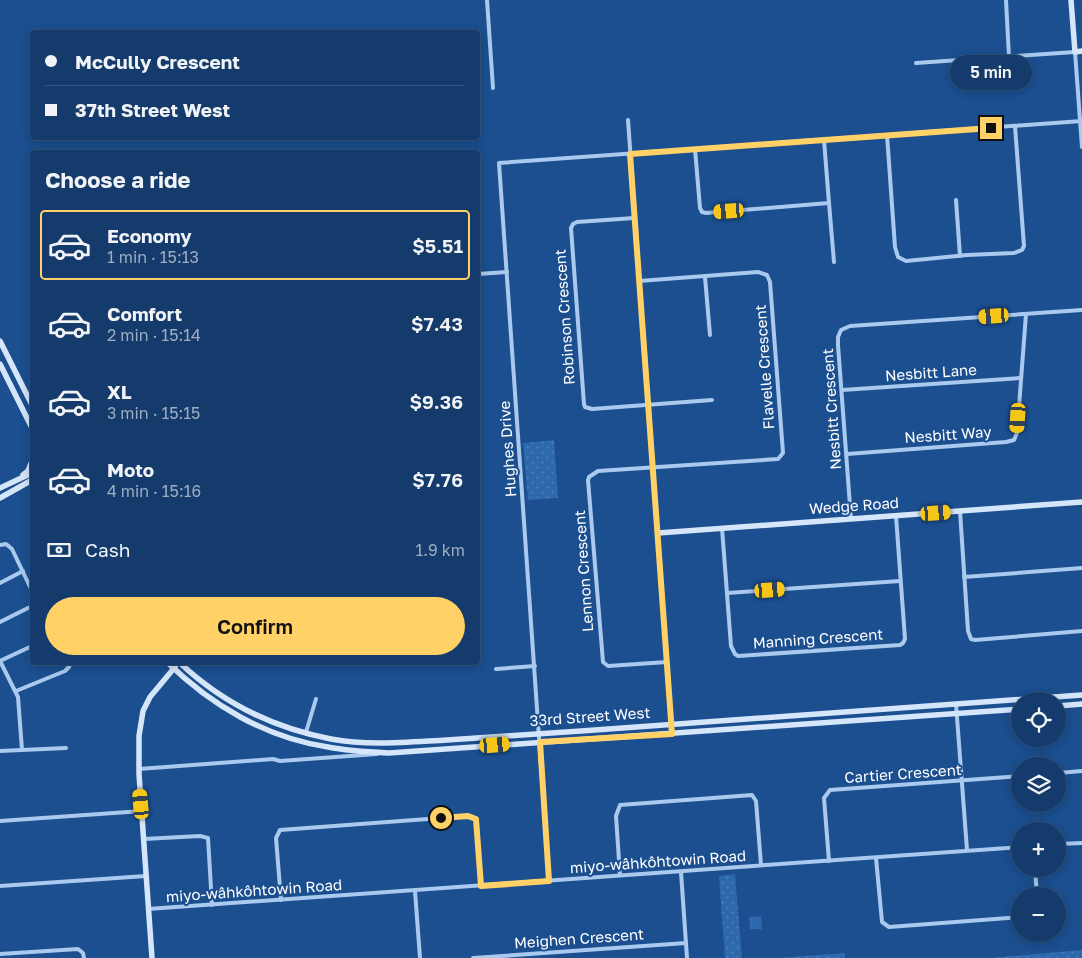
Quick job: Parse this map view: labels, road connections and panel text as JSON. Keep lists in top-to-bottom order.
{
  "streets": {
    "main road": ["Wedge Road", "33rd Street West"],
    "street": [
      "Robinson Crescent",
      "Flavelle Crescent",
      "Nesbitt Lane",
      "Nesbitt Crescent",
      "Nesbitt Way",
      "Hughes Drive",
      "Lennon Crescent",
      "Manning Crescent",
      "Cartier Crescent",
      "miyo-wâhkôhtowin Road",
      "Meighen Crescent"
    ]
  },
  "crossings": [
    ["Flavelle Crescent", "Lennon Crescent"],
    ["Nesbitt Lane", "Nesbitt Crescent"],
    ["Nesbitt Lane", "Nesbitt Way"],
    ["Nesbitt Crescent", "Nesbitt Way"],
    ["Nesbitt Crescent", "Wedge Road"],
    ["Hughes Drive", "33rd Street West"],
    ["Hughes Drive", "miyo-wâhkôhtowin Road"],
    ["Wedge Road", "Manning Crescent"],
    ["Cartier Crescent", "miyo-wâhkôhtowin Road"]
  ],
  "page": {
    "banner": ["McCully Crescent", "37th Street West"],
    "bubble": "5 min",
    "heading": "Choose a ride",
    "list": [
      {
        "name": "Economy",
        "note": "1 min · 15:13",
        "value": "$5.51"
      },
      {
        "name": "Comfort",
        "note": "2 min · 15:14",
        "value": "$7.43"
      },
      {
        "name": "XL",
        "note": "3 min · 15:15",
        "value": "$9.36"
      },
      {
        "name": "Moto",
        "note": "4 min · 15:16",
        "value": "$7.76"
      }
    ],
    "pay": ["Cash", "1.9 km"],
    "buttons": "Confirm",
    "map_buttons": ["+", "−"]
  }
}
